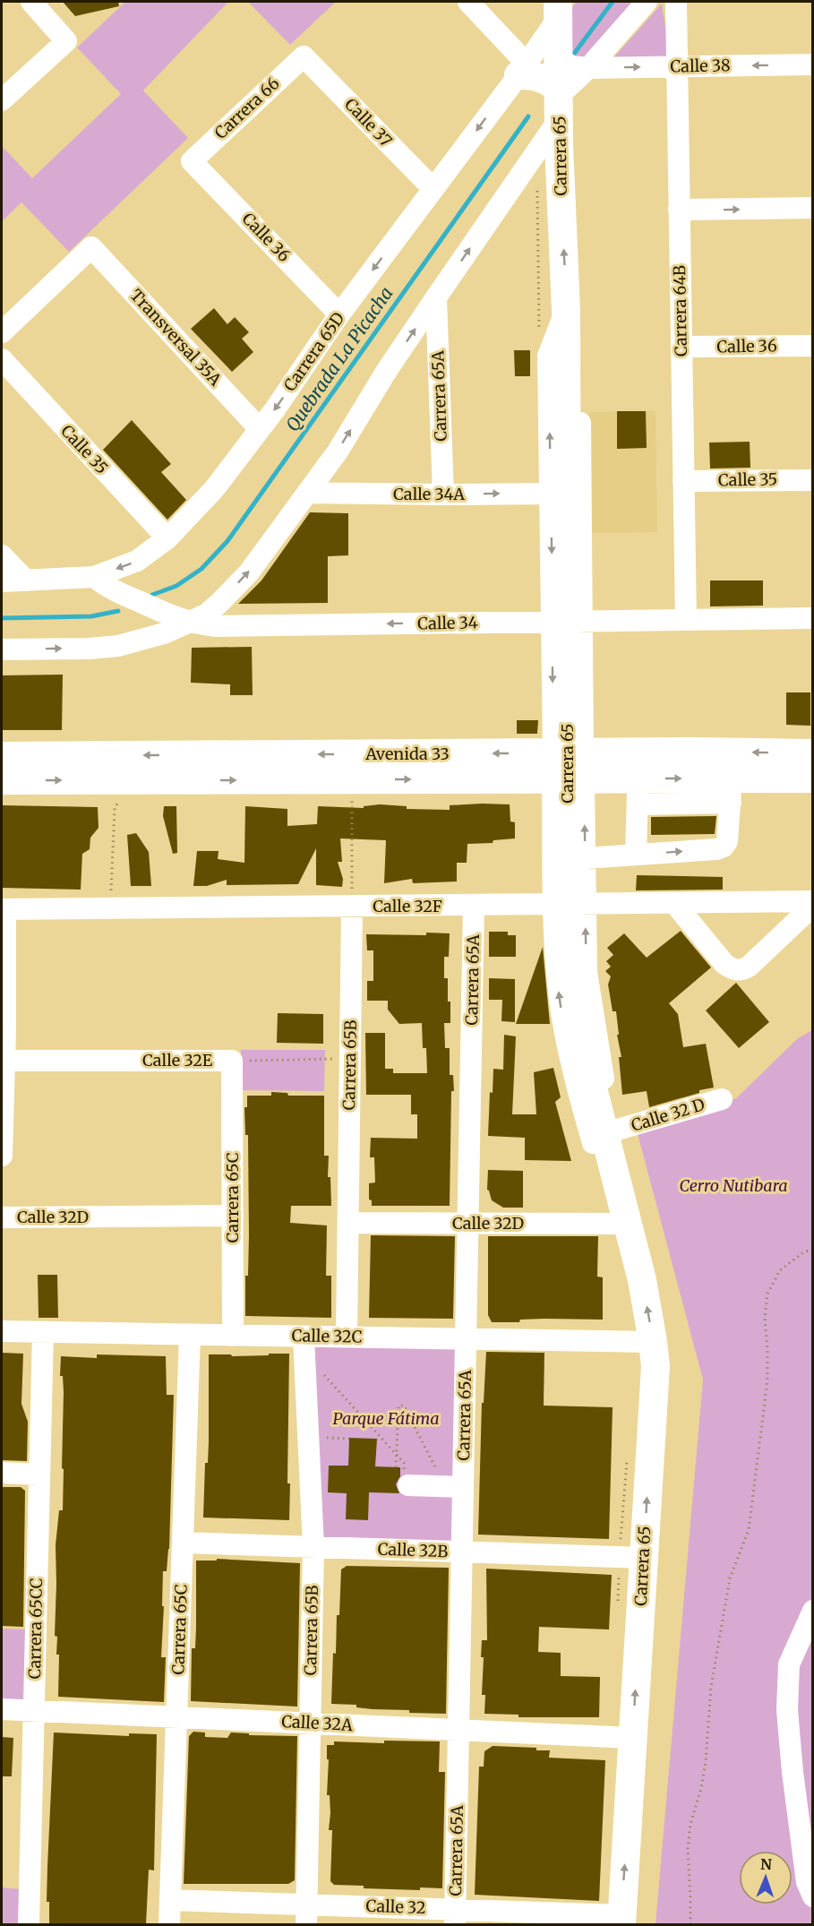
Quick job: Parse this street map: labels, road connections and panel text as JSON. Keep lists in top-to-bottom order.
{
  "streets": {
    "main road": ["Carrera 65", "Avenida 33"],
    "street": [
      "Calle 38",
      "Carrera 66",
      "Calle 37",
      "Calle 36",
      "Carrera 64B",
      "Transversal 35A",
      "Carrera 65D",
      "Carrera 65A",
      "Calle 35",
      "Calle 34A",
      "Calle 34",
      "Calle 32F",
      "Calle 32E",
      "Carrera 65B",
      "Calle 32 D",
      "Carrera 65C",
      "Calle 32D",
      "Calle 32C",
      "Calle 32B",
      "Carrera 65CC",
      "Calle 32A",
      "Calle 32"
    ]
  },
  "crossings": [
    ["Calle 38", "Carrera 65"],
    ["Calle 38", "Carrera 64B"],
    ["Carrera 66", "Calle 37"],
    ["Carrera 66", "Calle 36"],
    ["Calle 37", "Carrera 65D"],
    ["Carrera 65", "Carrera 65D"],
    ["Carrera 65", "Calle 34A"],
    ["Carrera 65", "Calle 34"],
    ["Carrera 65", "Avenida 33"],
    ["Carrera 65", "Calle 32F"],
    ["Carrera 65", "Calle 32 D"],
    ["Carrera 65", "Calle 32D"],
    ["Carrera 65", "Calle 32C"],
    ["Carrera 65", "Calle 32B"],
    ["Carrera 65", "Calle 32A"],
    ["Carrera 65", "Calle 32"],
    ["Calle 36", "Carrera 64B"],
    ["Calle 36", "Carrera 65D"],
    ["Carrera 64B", "Calle 35"],
    ["Carrera 64B", "Calle 34"],
    ["Transversal 35A", "Carrera 65D"],
    ["Carrera 65D", "Calle 35"],
    ["Carrera 65D", "Calle 34"],
    ["Carrera 65A", "Calle 34A"],
    ["Carrera 65A", "Calle 32F"],
    ["Carrera 65A", "Calle 32D"],
    ["Carrera 65A", "Calle 32C"],
    ["Carrera 65A", "Calle 32B"],
    ["Carrera 65A", "Calle 32A"],
    ["Carrera 65A", "Calle 32"],
    ["Calle 32F", "Carrera 65B"],
    ["Calle 32E", "Carrera 65B"],
    ["Calle 32E", "Carrera 65C"],
    ["Carrera 65B", "Calle 32D"],
    ["Carrera 65B", "Calle 32C"],
    ["Carrera 65B", "Calle 32B"],
    ["Carrera 65B", "Calle 32A"],
    ["Carrera 65B", "Calle 32"],
    ["Carrera 65C", "Calle 32D"],
    ["Carrera 65C", "Calle 32C"],
    ["Carrera 65C", "Calle 32B"],
    ["Carrera 65C", "Calle 32A"],
    ["Carrera 65C", "Calle 32"],
    ["Calle 32C", "Carrera 65CC"],
    ["Carrera 65CC", "Calle 32A"]
  ],
  "one_way": ["Calle 34A", "Calle 34"],
  "water": ["Quebrada La Picacha"],
  "parks": ["Cerro Nutibara", "Parque Fátima"],
  "north": "top"
}
